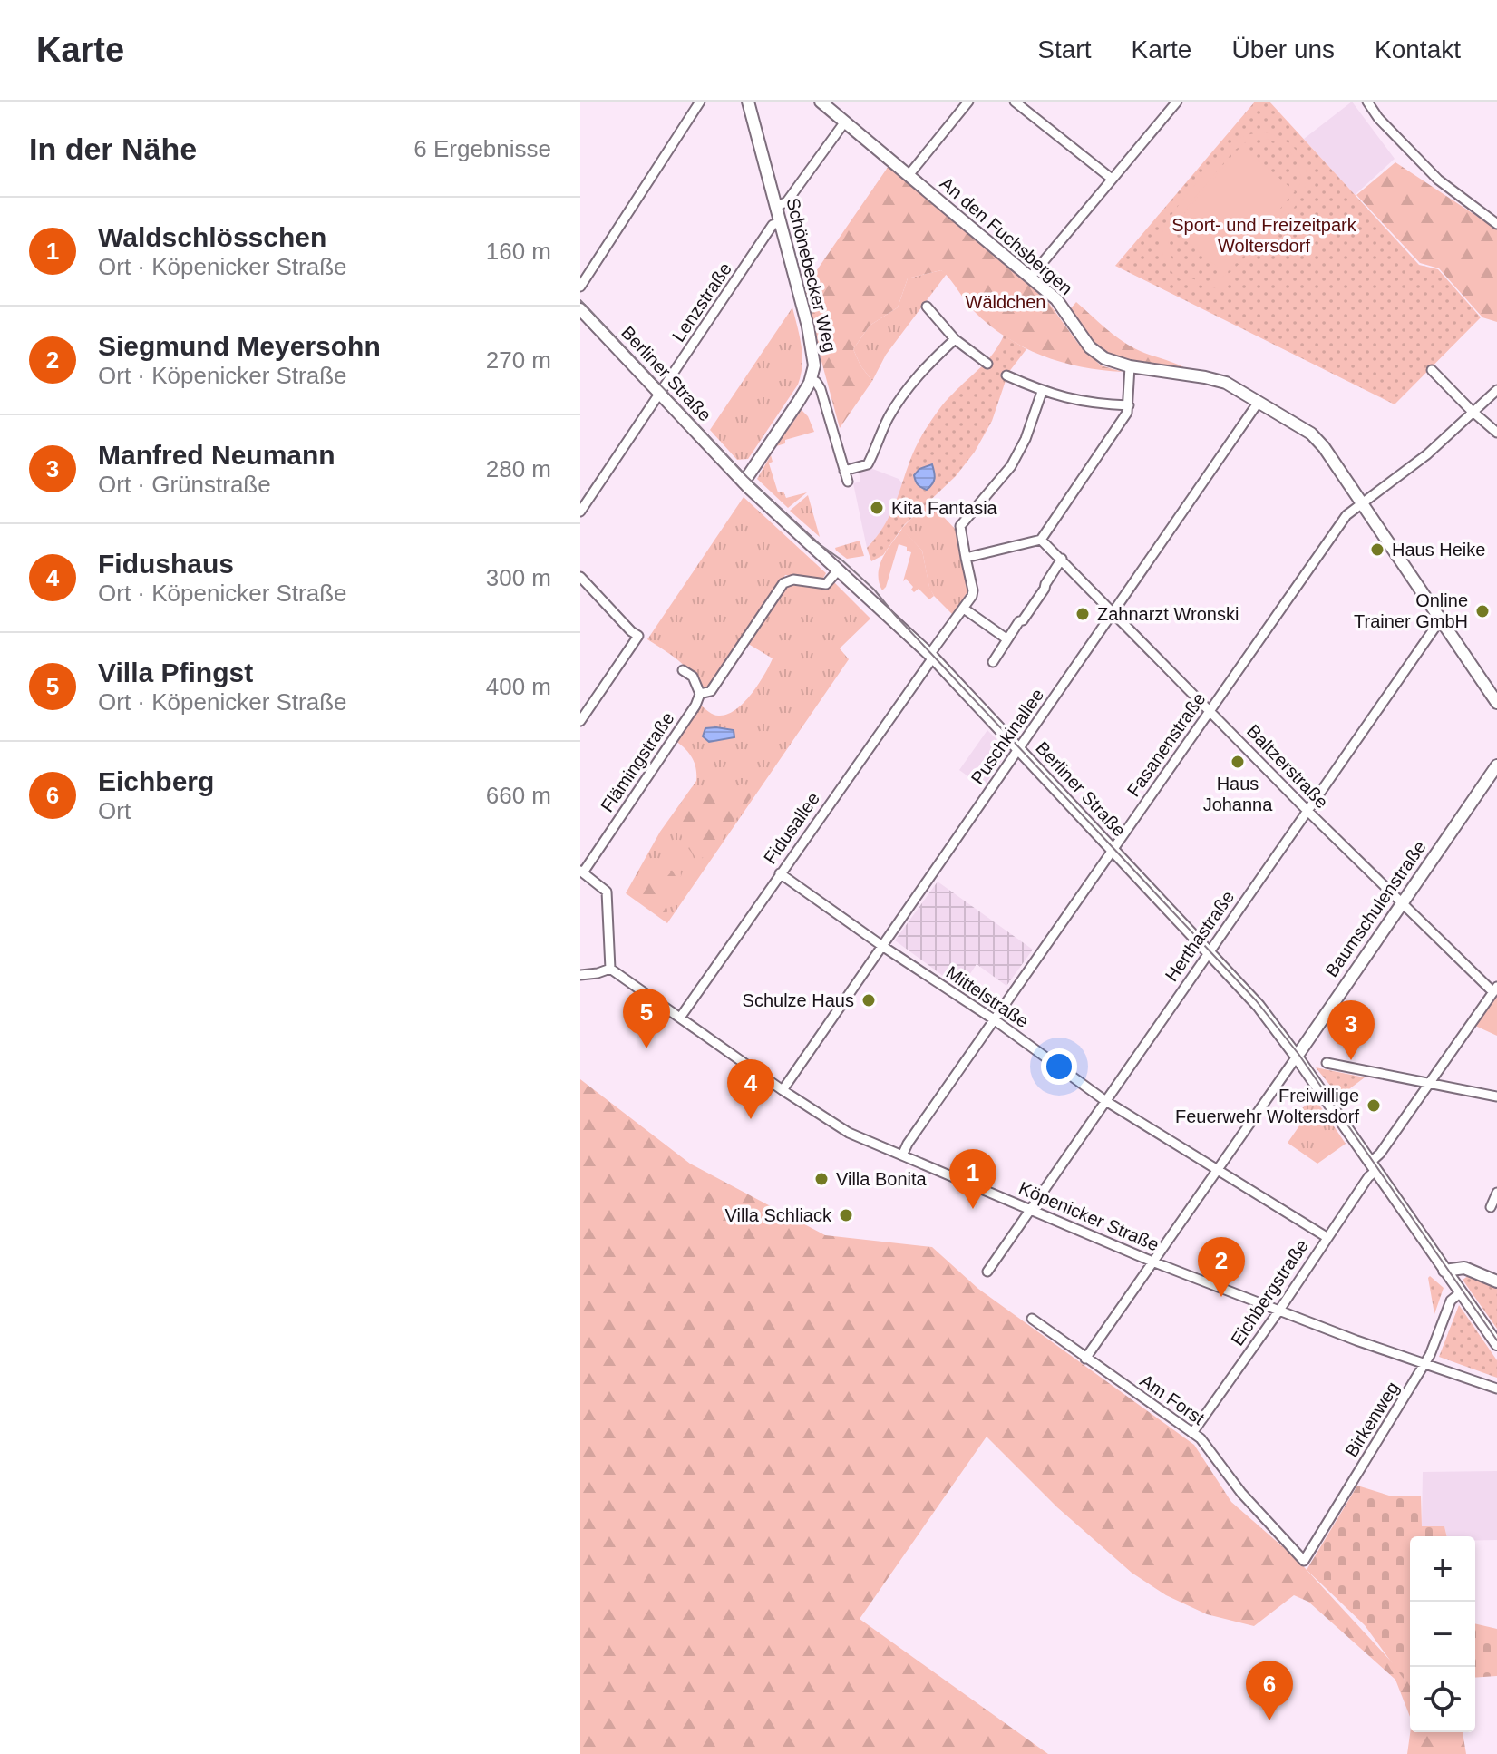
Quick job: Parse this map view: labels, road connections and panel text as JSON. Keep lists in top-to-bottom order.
{
  "streets": {
    "street": [
      "An den Fuchsbergen",
      "Schönebecker Weg",
      "Lenzstraße",
      "Berliner Straße",
      "Puschkinallee",
      "Fasanenstraße",
      "Flämingstraße",
      "Baltzerstraße",
      "Fidusallee",
      "Baumschulenstraße",
      "Herthastraße",
      "Mittelstraße",
      "Köpenicker Straße",
      "Eichbergstraße",
      "Am Forst",
      "Birkenweg"
    ]
  },
  "crossings": [
    ["An den Fuchsbergen", "Puschkinallee"],
    ["An den Fuchsbergen", "Fasanenstraße"],
    ["An den Fuchsbergen", "Herthastraße"],
    ["Schönebecker Weg", "Lenzstraße"],
    ["Lenzstraße", "Berliner Straße"],
    ["Berliner Straße", "Puschkinallee"],
    ["Berliner Straße", "Fasanenstraße"],
    ["Berliner Straße", "Flämingstraße"],
    ["Berliner Straße", "Fidusallee"],
    ["Berliner Straße", "Baumschulenstraße"],
    ["Berliner Straße", "Herthastraße"],
    ["Berliner Straße", "Eichbergstraße"],
    ["Berliner Straße", "Birkenweg"],
    ["Puschkinallee", "Baltzerstraße"],
    ["Puschkinallee", "Mittelstraße"],
    ["Puschkinallee", "Köpenicker Straße"],
    ["Fasanenstraße", "Baltzerstraße"],
    ["Fasanenstraße", "Mittelstraße"],
    ["Fasanenstraße", "Köpenicker Straße"],
    ["Baltzerstraße", "Baumschulenstraße"],
    ["Baltzerstraße", "Herthastraße"],
    ["Baltzerstraße", "Eichbergstraße"],
    ["Fidusallee", "Mittelstraße"],
    ["Fidusallee", "Köpenicker Straße"],
    ["Baumschulenstraße", "Mittelstraße"],
    ["Baumschulenstraße", "Köpenicker Straße"],
    ["Baumschulenstraße", "Am Forst"],
    ["Herthastraße", "Mittelstraße"],
    ["Herthastraße", "Köpenicker Straße"],
    ["Mittelstraße", "Eichbergstraße"],
    ["Köpenicker Straße", "Eichbergstraße"],
    ["Köpenicker Straße", "Birkenweg"],
    ["Eichbergstraße", "Am Forst"],
    ["Am Forst", "Birkenweg"]
  ],
  "parks": ["Sport- und Freizeitpark Woltersdorf", "Wäldchen"],
  "places": [
    "Kita Fantasia",
    "Haus Heike",
    "Online Trainer GmbH",
    "Zahnarzt Wronski",
    "Haus Johanna",
    "Schulze Haus",
    "Freiwillige Feuerwehr Woltersdorf",
    "Villa Bonita",
    "Villa Schliack"
  ],
  "page": {
    "header": "Karte",
    "nav": [
      "Start",
      "Karte",
      "Über uns",
      "Kontakt"
    ],
    "heading": ["In der Nähe", "6 Ergebnisse"],
    "list": [
      {
        "mark": "1",
        "name": "Waldschlösschen",
        "note": "Ort · Köpenicker Straße",
        "value": "160 m"
      },
      {
        "mark": "2",
        "name": "Siegmund Meyersohn",
        "note": "Ort · Köpenicker Straße",
        "value": "270 m"
      },
      {
        "mark": "3",
        "name": "Manfred Neumann",
        "note": "Ort · Grünstraße",
        "value": "280 m"
      },
      {
        "mark": "4",
        "name": "Fidushaus",
        "note": "Ort · Köpenicker Straße",
        "value": "300 m"
      },
      {
        "mark": "5",
        "name": "Villa Pfingst",
        "note": "Ort · Köpenicker Straße",
        "value": "400 m"
      },
      {
        "mark": "6",
        "name": "Eichberg",
        "note": "Ort",
        "value": "660 m"
      }
    ],
    "pins": [
      "5",
      "3",
      "4",
      "1",
      "2",
      "6"
    ],
    "map_buttons": ["+", "−"]
  }
}
